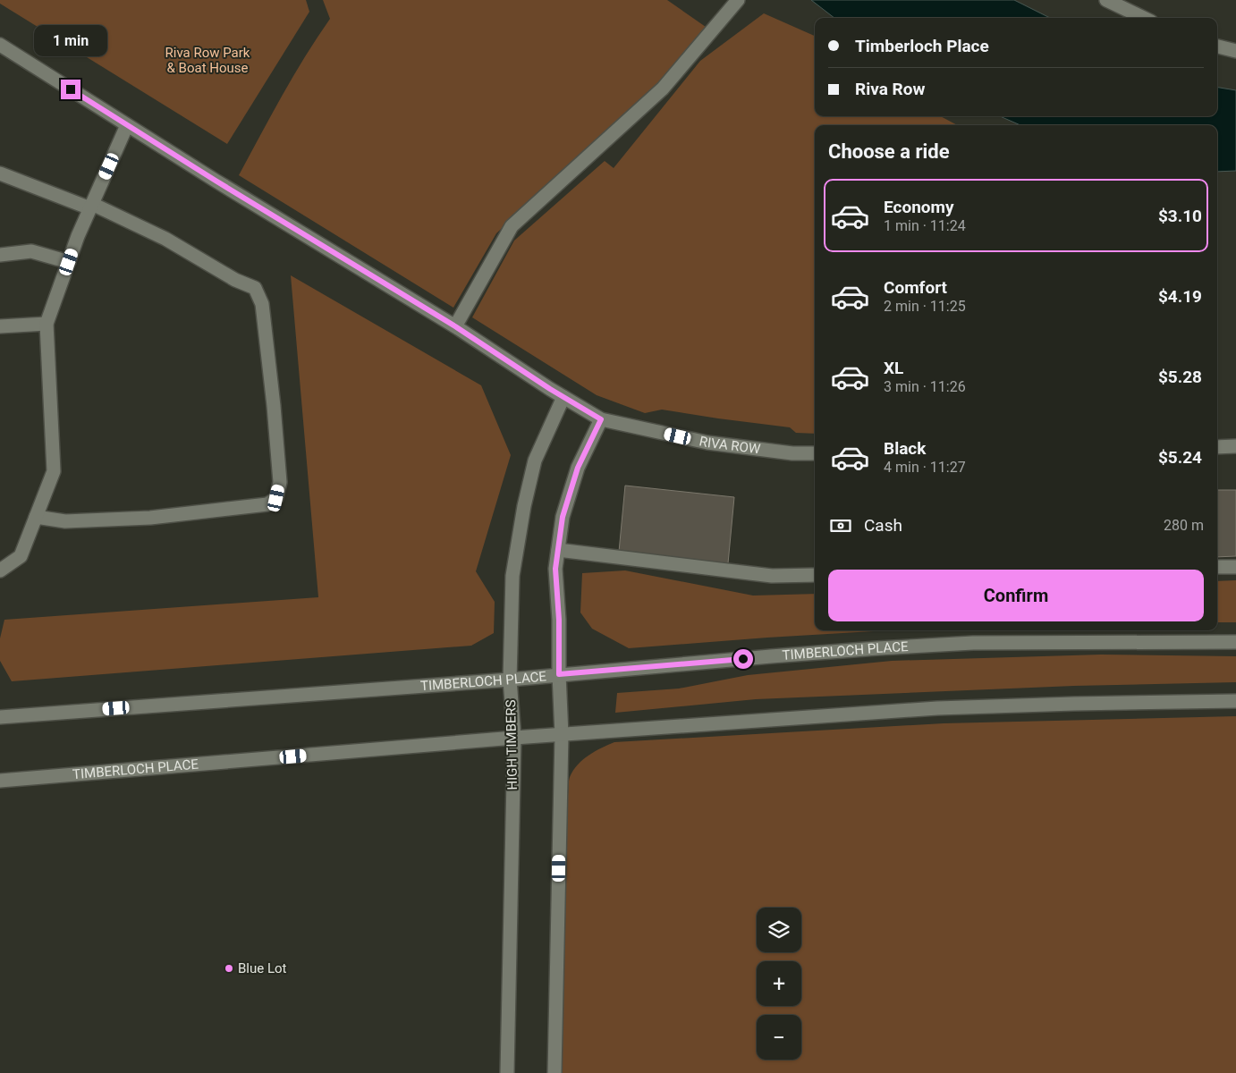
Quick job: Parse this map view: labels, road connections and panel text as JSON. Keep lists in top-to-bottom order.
{
  "streets": {
    "street": ["RIVA ROW", "TIMBERLOCH PLACE", "HIGH TIMBERS"]
  },
  "crossings": [
    ["RIVA ROW", "HIGH TIMBERS"],
    ["TIMBERLOCH PLACE", "HIGH TIMBERS"]
  ],
  "parks": ["Riva Row Park & Boat House"],
  "places": ["Blue Lot"],
  "page": {
    "banner": ["Timberloch Place", "Riva Row"],
    "bubble": "1 min",
    "heading": "Choose a ride",
    "list": [
      {
        "name": "Economy",
        "note": "1 min · 11:24",
        "value": "$3.10"
      },
      {
        "name": "Comfort",
        "note": "2 min · 11:25",
        "value": "$4.19"
      },
      {
        "name": "XL",
        "note": "3 min · 11:26",
        "value": "$5.28"
      },
      {
        "name": "Black",
        "note": "4 min · 11:27",
        "value": "$5.24"
      }
    ],
    "pay": ["Cash", "280 m"],
    "buttons": "Confirm",
    "map_buttons": ["+", "−"]
  }
}
